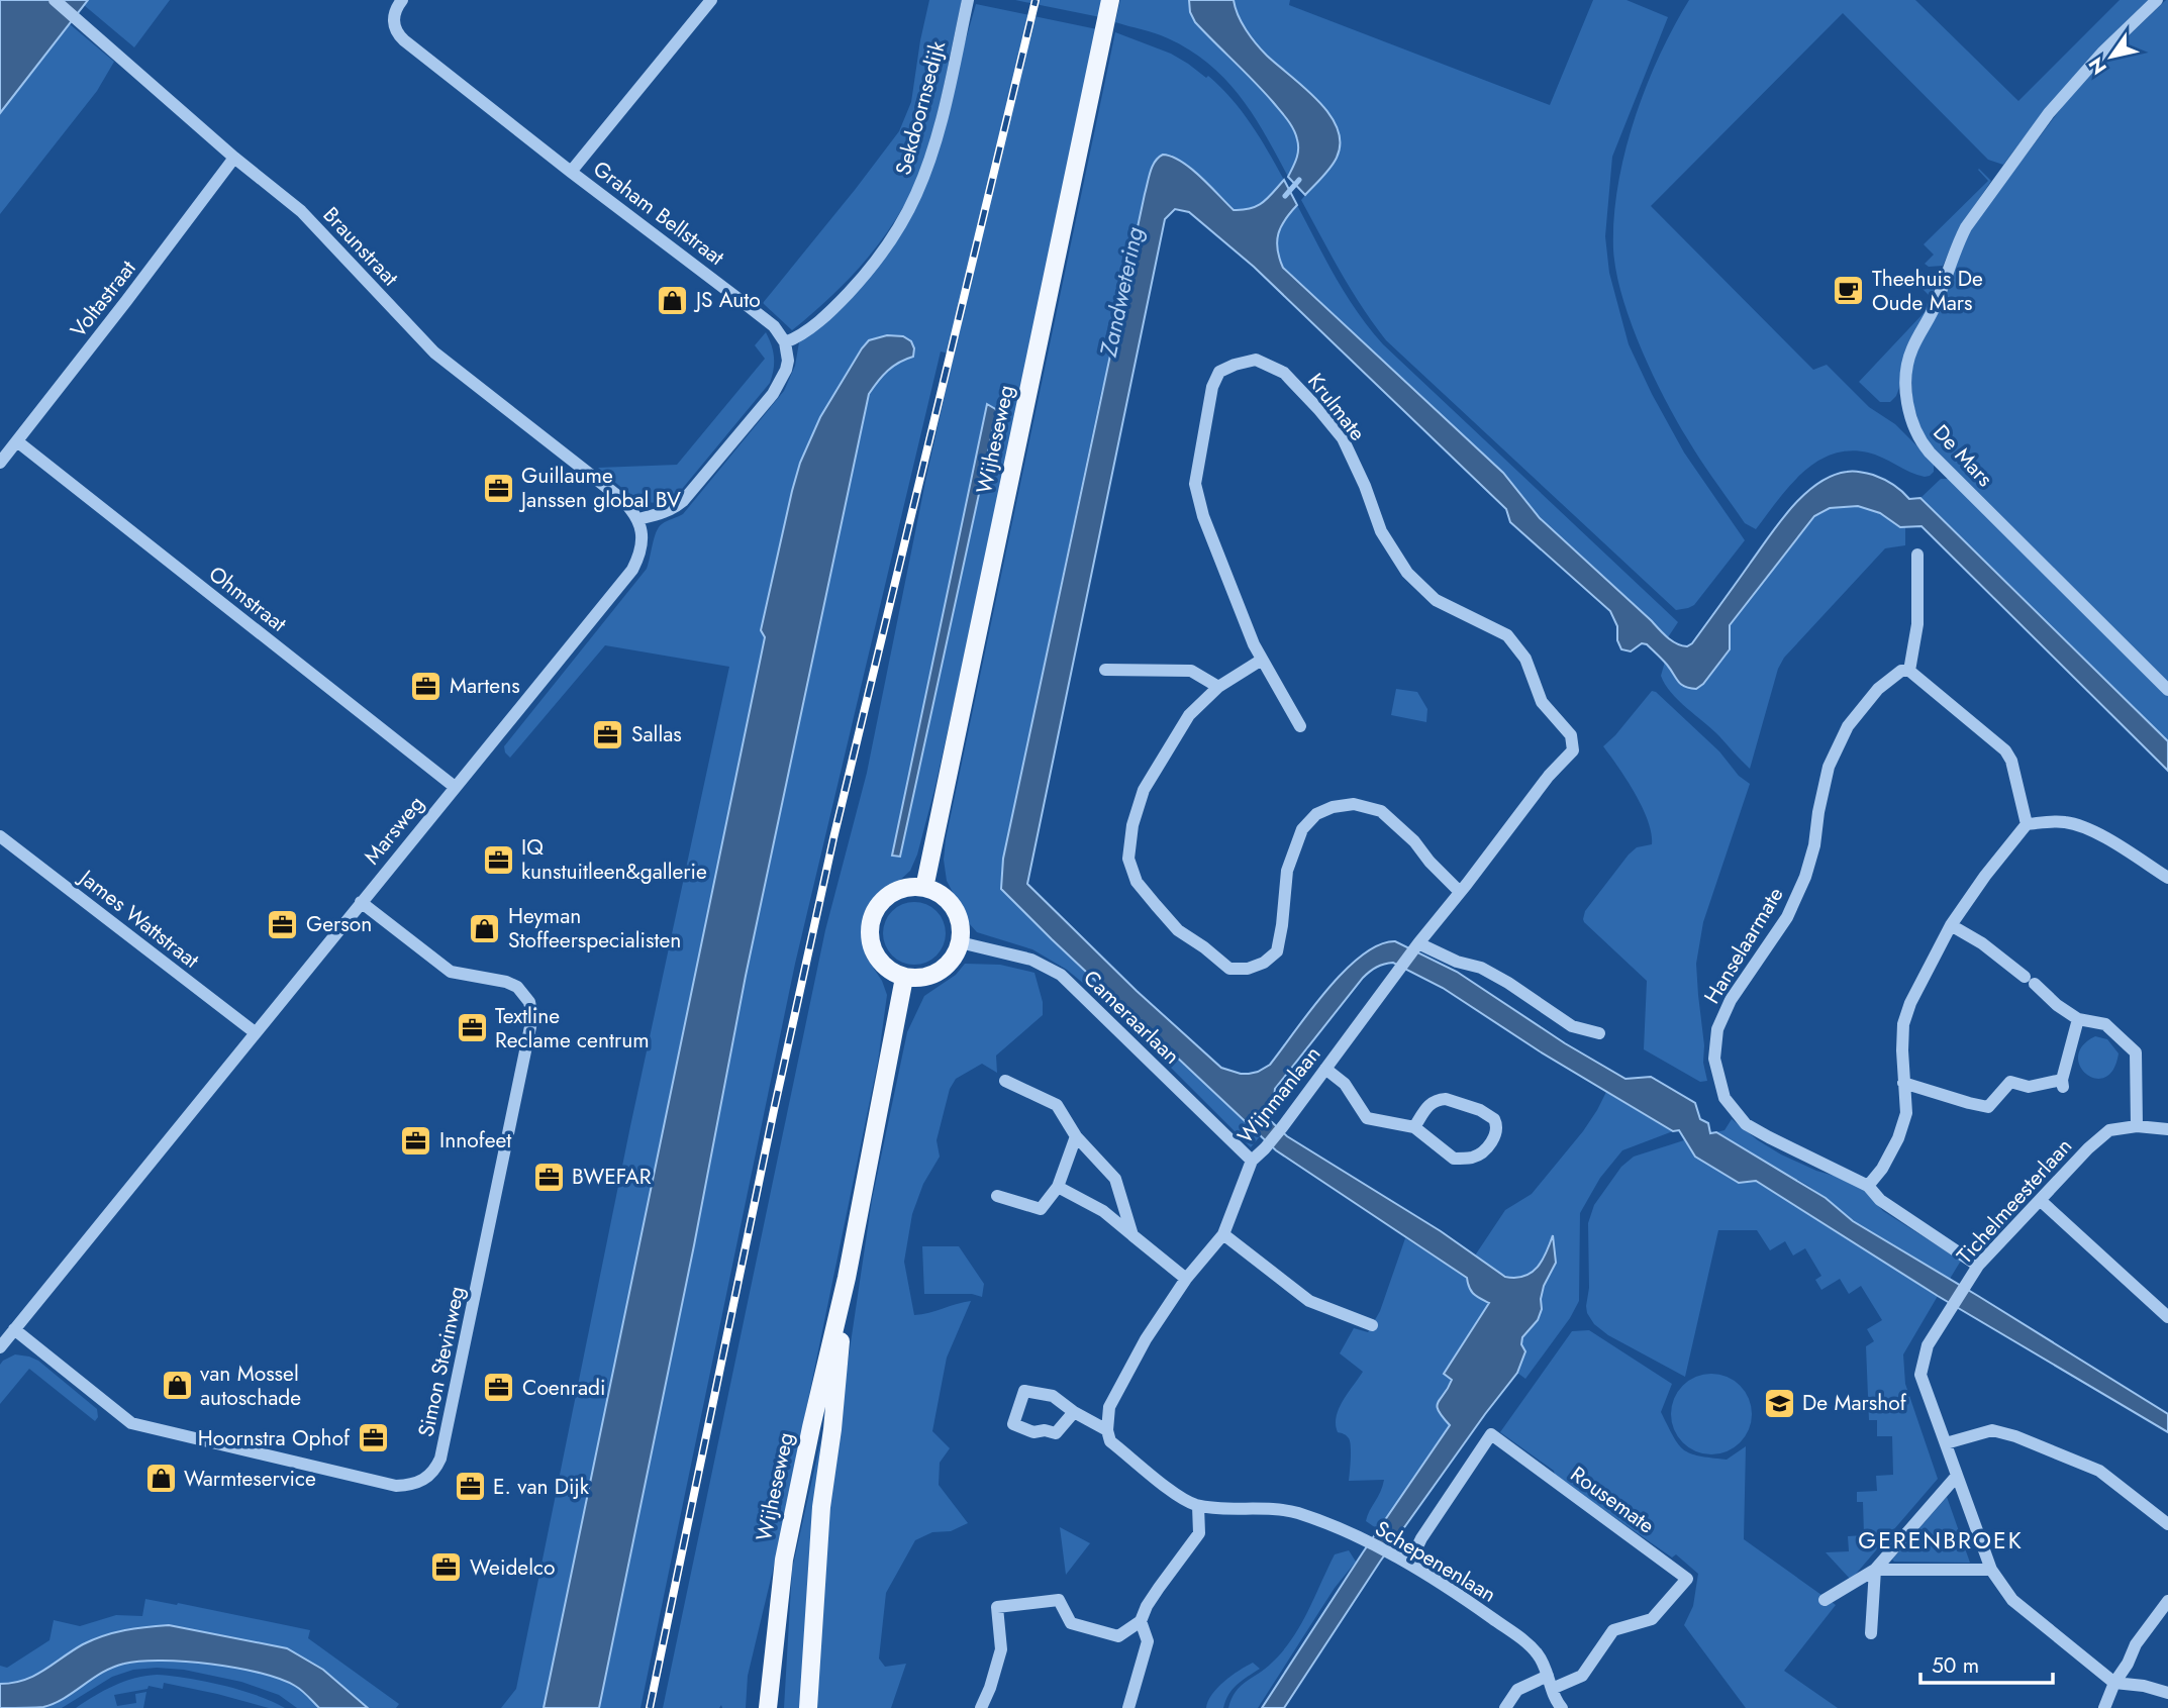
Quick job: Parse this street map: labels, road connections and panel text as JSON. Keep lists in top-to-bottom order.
{
  "streets": {
    "main road": ["Wijheseweg"],
    "street": [
      "Sekdoornsedijk",
      "Graham Bellstraat",
      "Braunstraat",
      "Voltastraat",
      "Krulmate",
      "De Mars",
      "Ohmstraat",
      "Marsweg",
      "James Wattstraat",
      "Hanselaarmate",
      "Cameraarlaan",
      "Wijnmanlaan",
      "Tichelmeesterlaan",
      "Simon Stevinweg",
      "Rousemate",
      "Schepenenlaan"
    ]
  },
  "crossings": [
    ["Sekdoornsedijk", "Graham Bellstraat"],
    ["Braunstraat", "Voltastraat"],
    ["Braunstraat", "Marsweg"],
    ["Voltastraat", "Ohmstraat"],
    ["Krulmate", "Wijnmanlaan"],
    ["Wijheseweg", "Cameraarlaan"],
    ["Ohmstraat", "Marsweg"],
    ["Marsweg", "James Wattstraat"],
    ["Marsweg", "Simon Stevinweg"],
    ["Hanselaarmate", "Tichelmeesterlaan"],
    ["Cameraarlaan", "Wijnmanlaan"],
    ["Rousemate", "Schepenenlaan"]
  ],
  "districts": ["GERENBROEK"],
  "water": ["Zandwetering"],
  "places": {
    "cafe": ["Theehuis De Oude Mars"],
    "shop": [
      "JS Auto",
      "Heyman Stoffeerspecialisten",
      "van Mossel autoschade",
      "Warmteservice"
    ],
    "office": [
      "Guillaume Janssen global BV",
      "Martens",
      "Sallas",
      "IQ kunstuitleen&gallerie",
      "Gerson",
      "Textline Reclame centrum",
      "Innofeet",
      "BWEFAR",
      "Coenradi",
      "Hoornstra Ophof",
      "E. van Dijk",
      "Weidelco"
    ],
    "school or university": ["De Marshof"]
  },
  "scale_bar": "50 m",
  "north": "bottom left"
}
